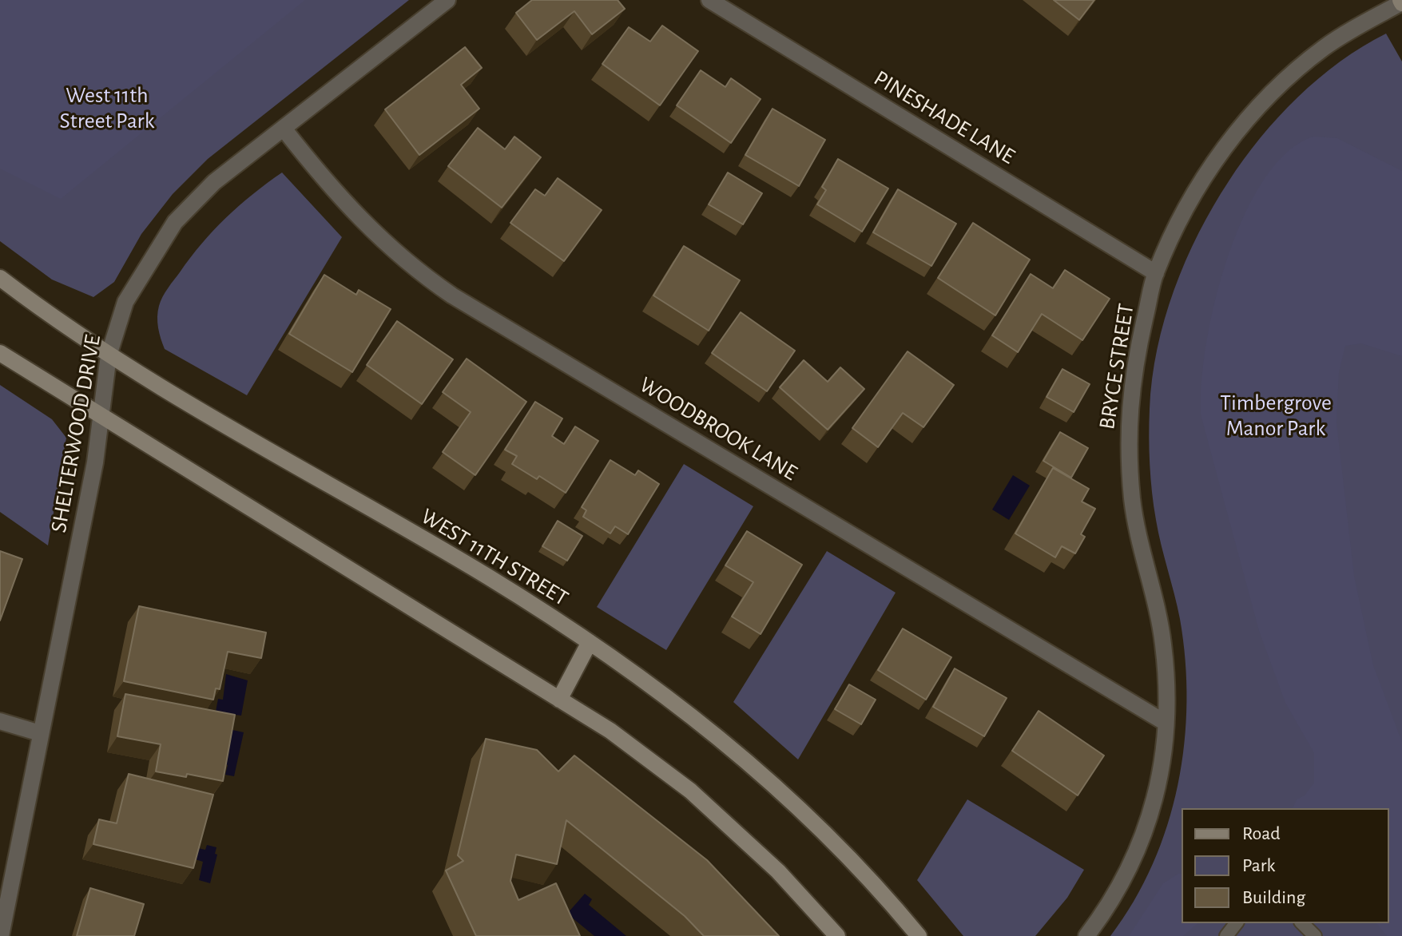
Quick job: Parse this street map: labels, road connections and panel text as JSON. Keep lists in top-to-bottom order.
{
  "streets": {
    "main road": ["WEST 11TH STREET"],
    "street": [
      "PINESHADE LANE",
      "BRYCE STREET",
      "WOODBROOK LANE",
      "SHELTERWOOD DRIVE"
    ]
  },
  "crossings": [
    ["PINESHADE LANE", "BRYCE STREET"],
    ["BRYCE STREET", "WOODBROOK LANE"],
    ["WOODBROOK LANE", "SHELTERWOOD DRIVE"],
    ["SHELTERWOOD DRIVE", "WEST 11TH STREET"]
  ],
  "parks": ["West 11th Street Park", "Timbergrove Manor Park"],
  "legend": ["Road", "Park", "Building"]
}
